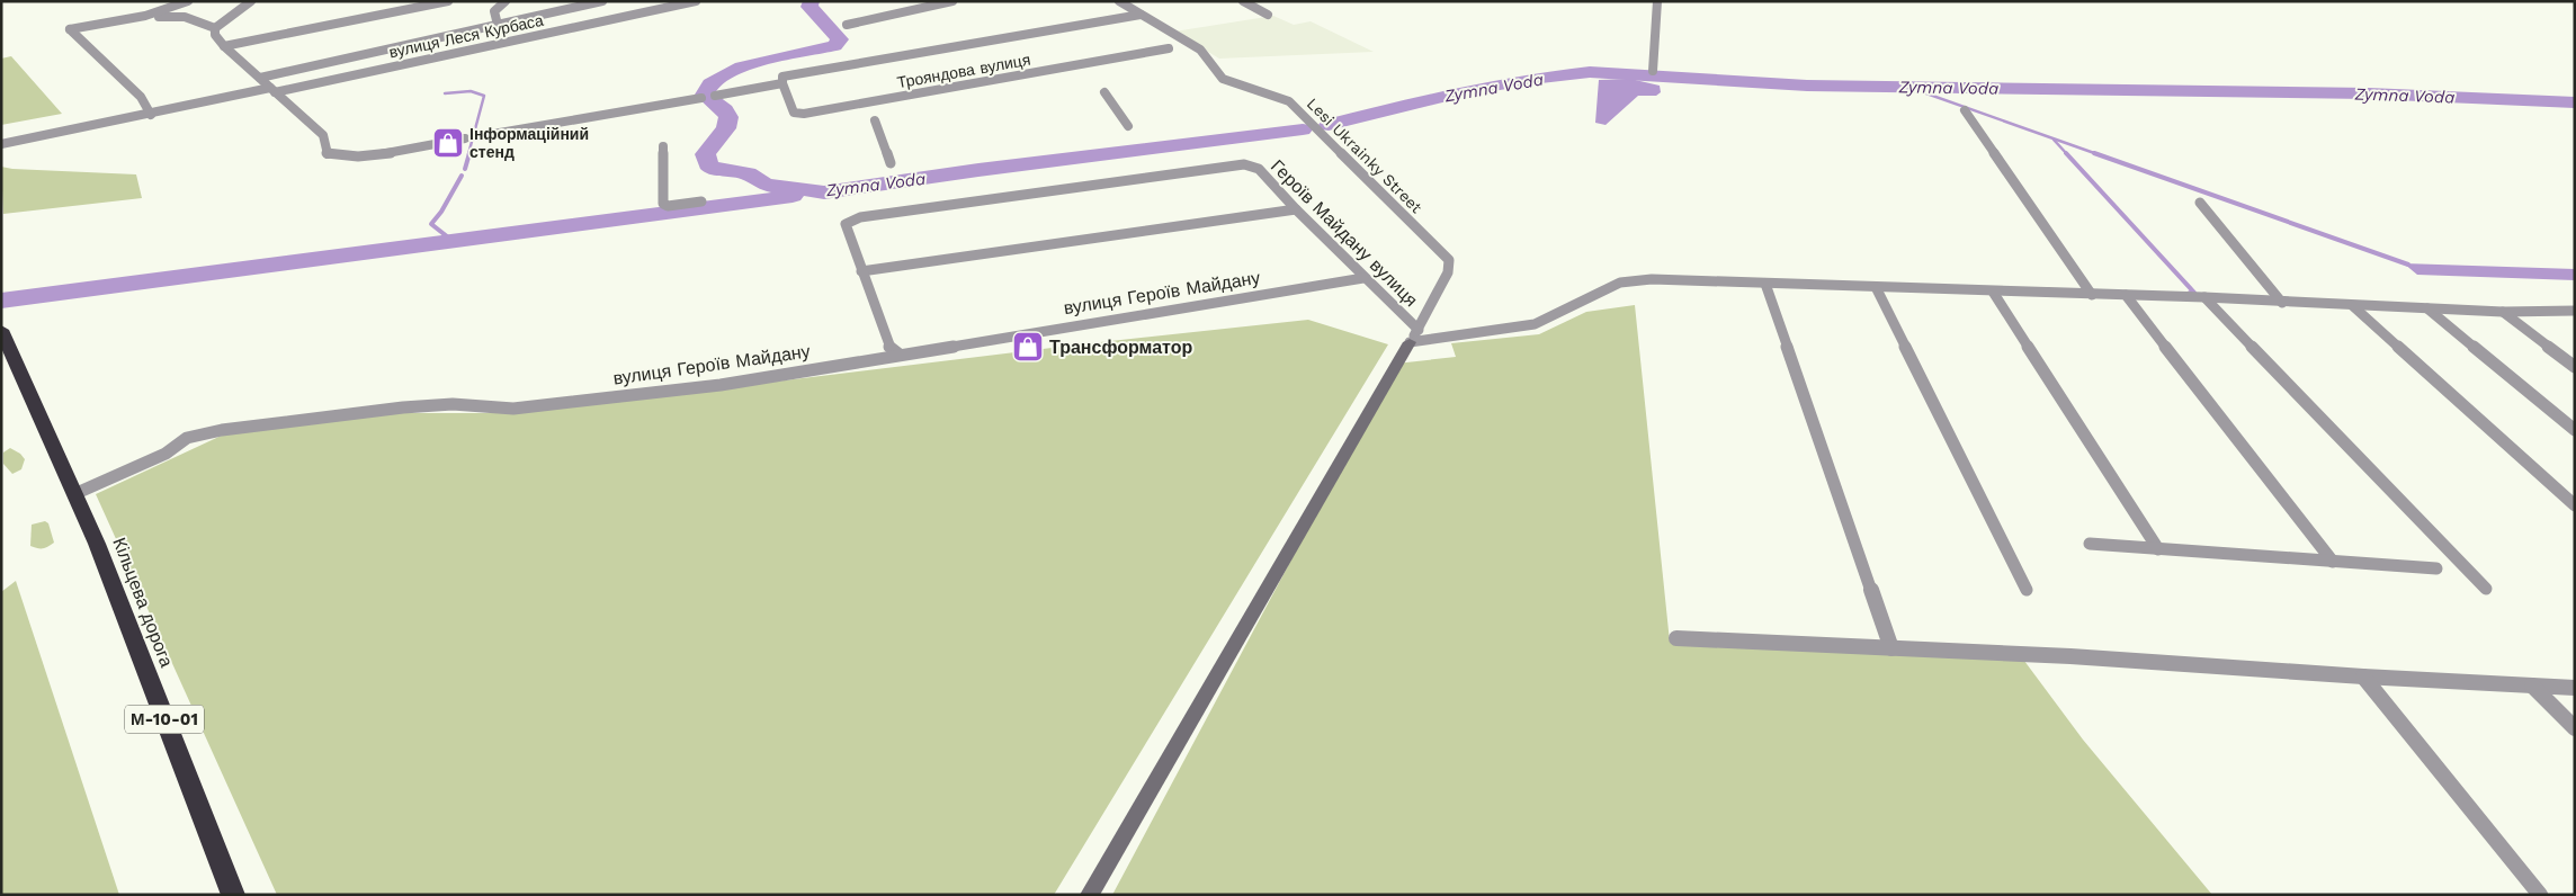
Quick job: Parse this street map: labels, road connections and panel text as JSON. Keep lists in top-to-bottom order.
{
  "streets": {
    "highway": ["Кільцева дорога", "М-10-01"],
    "street": [
      "вулиця Леся Курбаса",
      "Трояндова вулиця",
      "Lesi Ukrainky Street",
      "Героїв Майдану вулиця",
      "вулиця Героїв Майдану"
    ]
  },
  "crossings": [
    ["Трояндова вулиця", "Lesi Ukrainky Street"],
    ["Lesi Ukrainky Street", "Героїв Майдану вулиця"],
    ["Героїв Майдану вулиця", "вулиця Героїв Майдану"],
    ["вулиця Героїв Майдану", "Кільцева дорога"]
  ],
  "water": ["Zymna Voda"],
  "places": {
    "shop": ["Інформаційний стенд", "Трансформатор"]
  }
}
